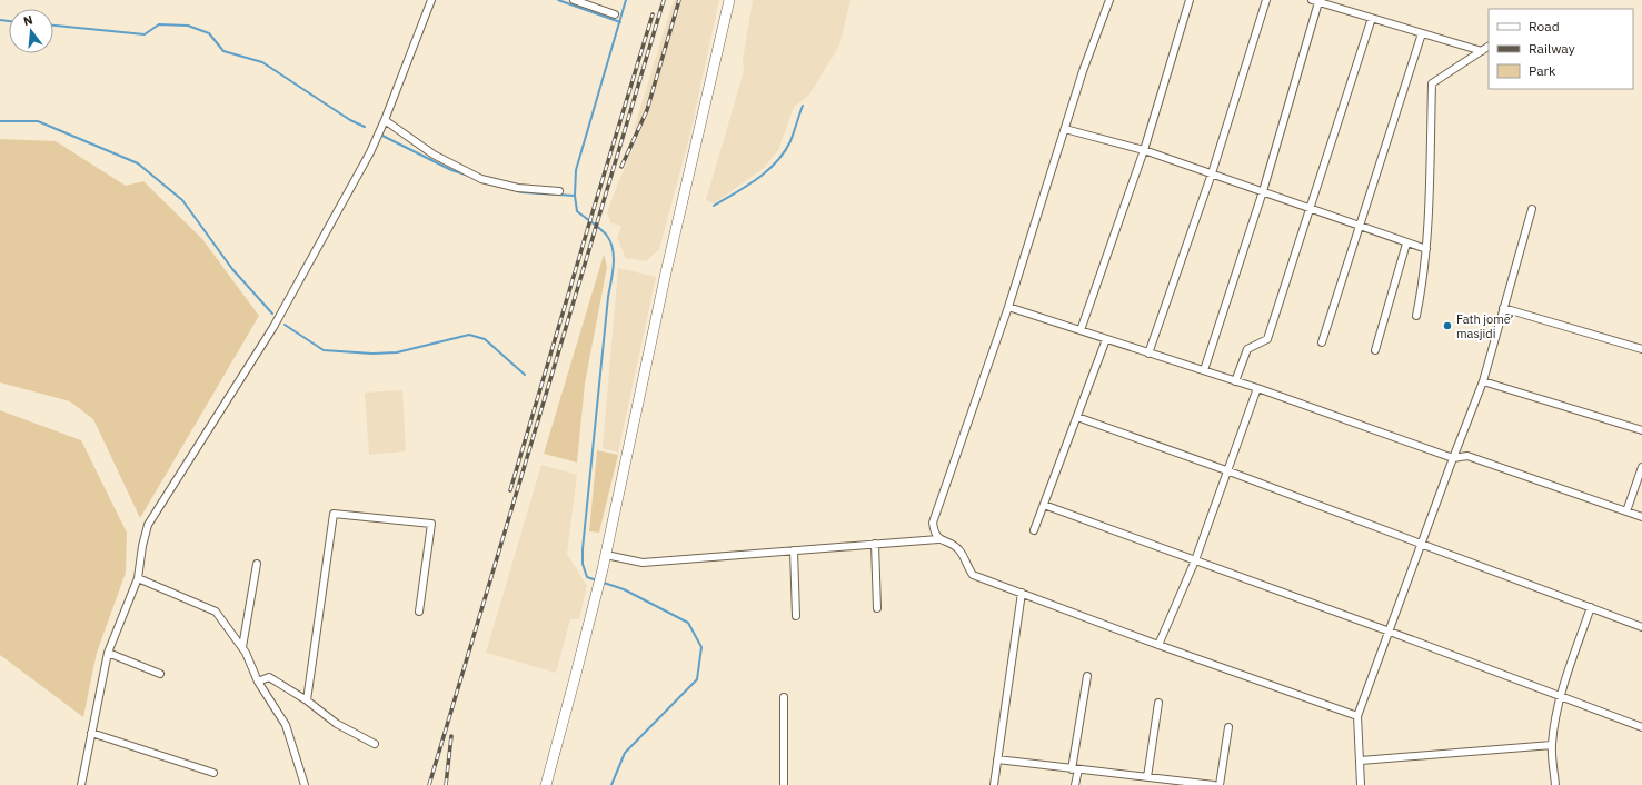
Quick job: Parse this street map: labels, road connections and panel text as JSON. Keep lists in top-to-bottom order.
{
  "places": ["Fath jome’ masjidi"],
  "legend": ["Road", "Railway", "Park"],
  "north": "top"
}
